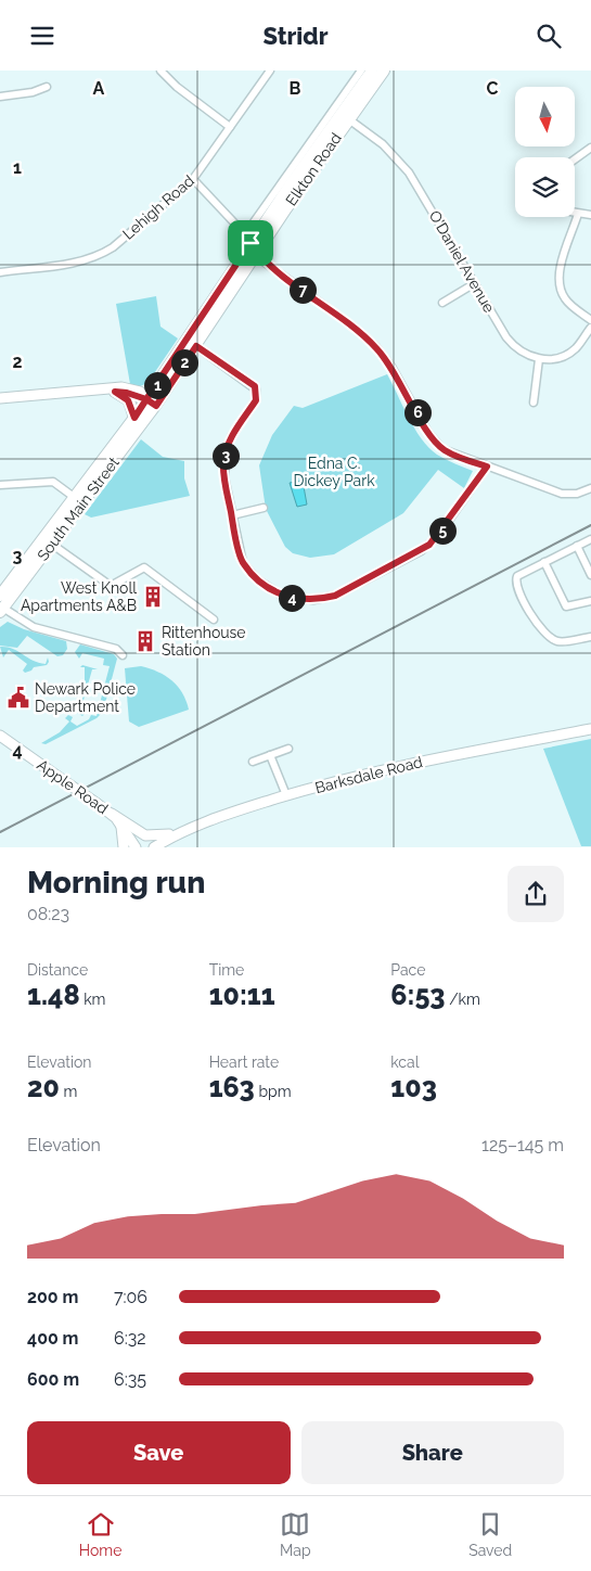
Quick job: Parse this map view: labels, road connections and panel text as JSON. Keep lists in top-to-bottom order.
{
  "streets": {
    "main road": ["Elkton Road", "South Main Street"],
    "street": [
      "Lehigh Road",
      "O'Daniel Avenue",
      "Barksdale Road",
      "Apple Road"
    ]
  },
  "crossings": [
    ["Elkton Road", "O'Daniel Avenue"],
    ["Elkton Road", "South Main Street"]
  ],
  "parks": ["Edna C. Dickey Park"],
  "places": {
    "building": ["West Knoll Apartments A&B", "Rittenhouse Station"],
    "public building": ["Newark Police Department"]
  },
  "north": "bottom",
  "page": {
    "header": "Stridr",
    "pins": [
      "7",
      "2",
      "1",
      "6",
      "3",
      "5",
      "4"
    ],
    "heading": ["Morning run", "08:23"],
    "stats": [
      ["Distance", "1.48 km"],
      ["Time", "10:11"],
      ["Pace", "6:53 /km"],
      ["Elevation", "20 m"],
      ["Heart rate", "163 bpm"],
      ["kcal", "103"]
    ],
    "chart": ["Elevation", "125–145 m"],
    "list": [
      {
        "name": "200 m",
        "note": "7:06"
      },
      {
        "name": "400 m",
        "note": "6:32"
      },
      {
        "name": "600 m",
        "note": "6:35"
      }
    ],
    "buttons": ["Save", "Share"],
    "tabs": ["Home", "Map", "Saved"]
  },
  "grid": {
    "columns": ["A", "B", "C"],
    "rows": [
      "1",
      "2",
      "3",
      "4"
    ]
  }
}
